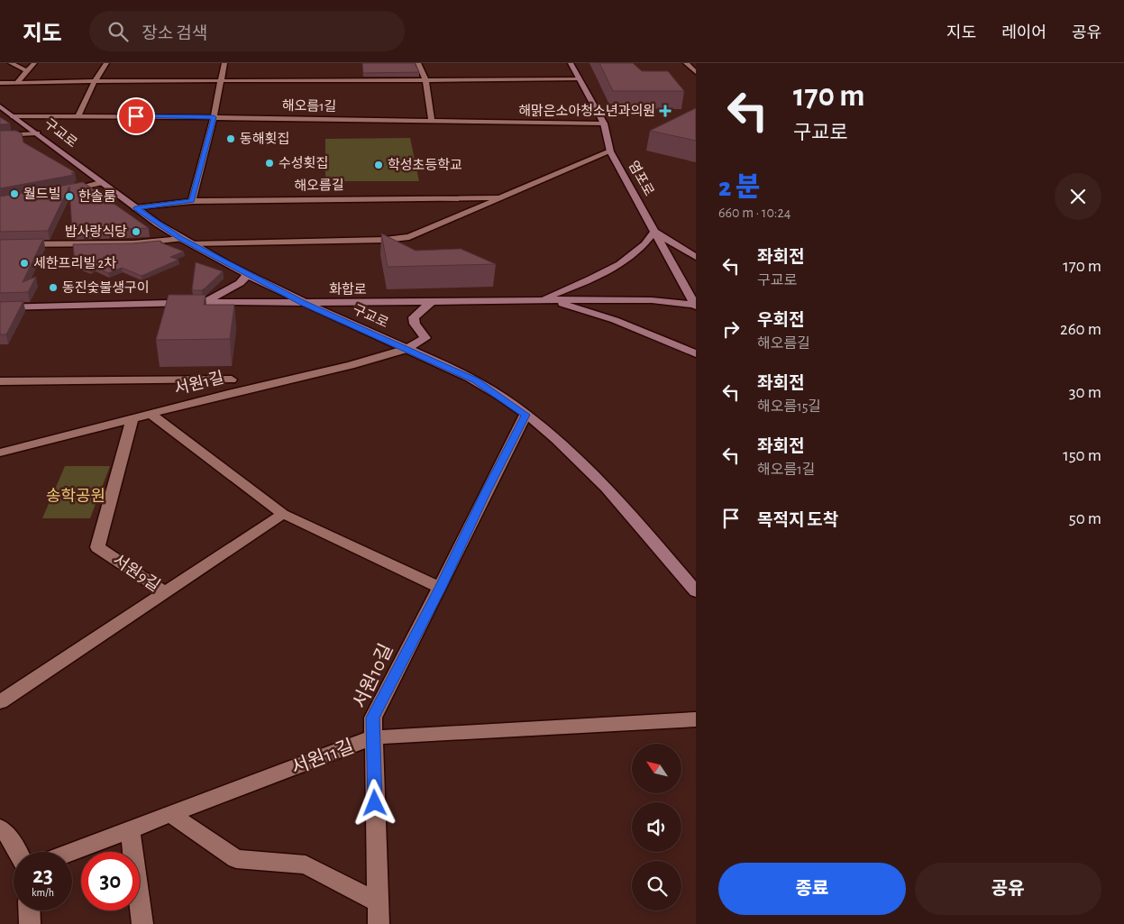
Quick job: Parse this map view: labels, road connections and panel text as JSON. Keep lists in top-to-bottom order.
{
  "streets": {
    "main road": ["구교로", "염포로", "화합로"],
    "street": [
      "해오름1길",
      "해오름길",
      "서원1길",
      "서원9길",
      "서원10길",
      "서원11길"
    ]
  },
  "crossings": [
    ["해오름1길", "구교로"],
    ["해오름1길", "염포로"],
    ["구교로", "해오름길"],
    ["구교로", "화합로"],
    ["구교로", "서원1길"],
    ["구교로", "서원10길"],
    ["염포로", "해오름길"],
    ["염포로", "화합로"],
    ["서원1길", "서원9길"],
    ["서원10길", "서원11길"]
  ],
  "parks": ["송학공원"],
  "places": {
    "health": ["해맑은소아청소년과의원"],
    "other": [
      "동해횟집",
      "수성횟집",
      "학성초등학교",
      "월드빌",
      "한솔룸",
      "밥사랑식당",
      "세한프리빌 2차",
      "동진숯불생구이"
    ]
  },
  "north": "top left",
  "page": {
    "header": "지도",
    "search": "장소 검색",
    "nav": ["지도", "레이어", "공유"],
    "turn": ["170 m", "구교로"],
    "heading": ["2 분", "660 m · 10:24"],
    "list": [
      {
        "name": "좌회전",
        "note": "구교로",
        "value": "170 m"
      },
      {
        "name": "우회전",
        "note": "해오름길",
        "value": "260 m"
      },
      {
        "name": "좌회전",
        "note": "해오름15길",
        "value": "30 m"
      },
      {
        "name": "좌회전",
        "note": "해오름1길",
        "value": "150 m"
      },
      {
        "name": "목적지 도착",
        "value": "50 m"
      }
    ],
    "speed": "23 km/h",
    "limit": "30",
    "buttons": ["종료", "공유"]
  }
}
